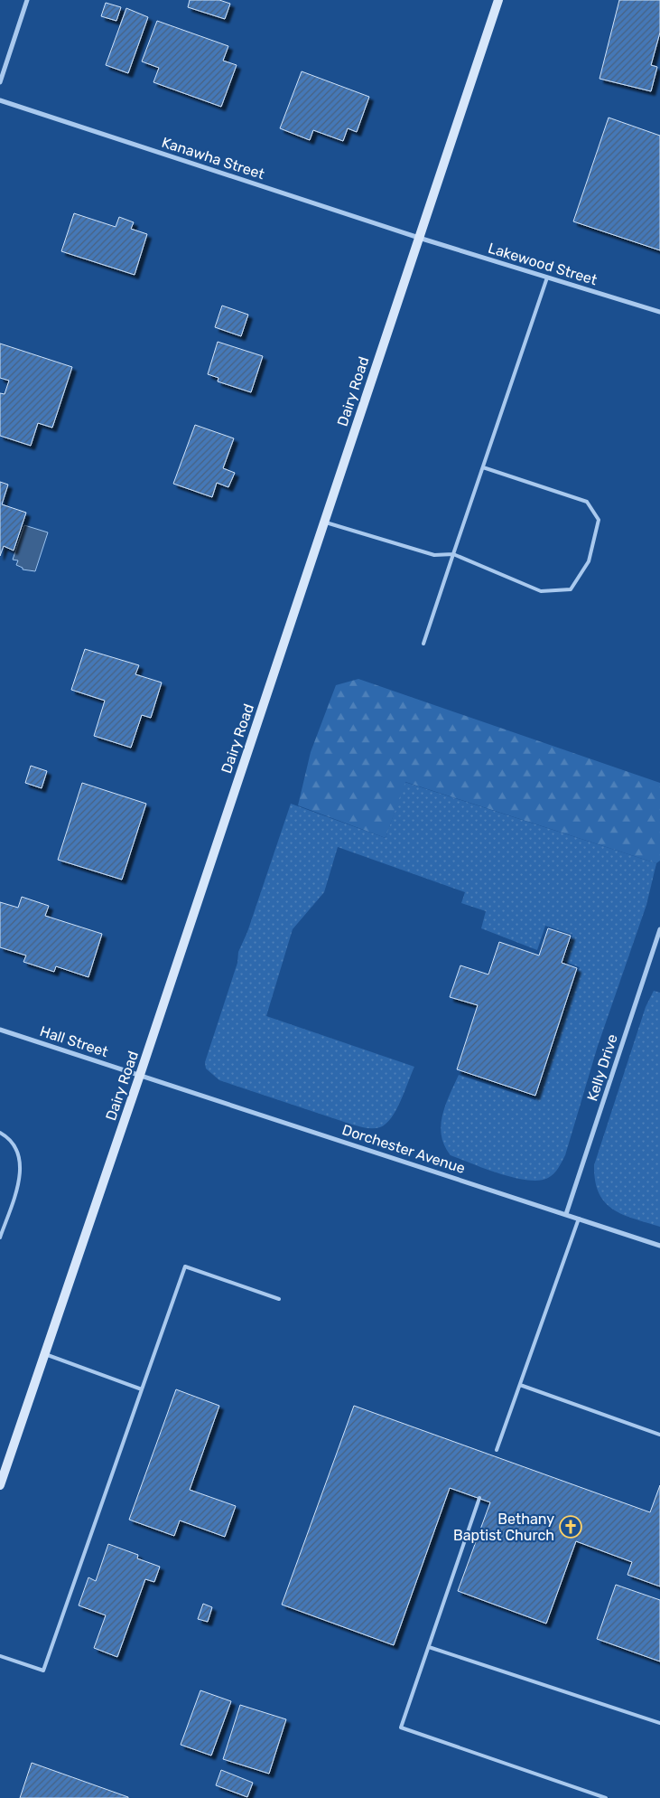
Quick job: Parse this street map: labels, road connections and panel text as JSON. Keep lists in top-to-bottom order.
{
  "streets": {
    "street": [
      "Kanawha Street",
      "Lakewood Street",
      "Dairy Road",
      "Hall Street",
      "Kelly Drive",
      "Dorchester Avenue"
    ]
  },
  "crossings": [
    ["Kanawha Street", "Lakewood Street"],
    ["Kanawha Street", "Dairy Road"],
    ["Lakewood Street", "Dairy Road"],
    ["Dairy Road", "Hall Street"],
    ["Dairy Road", "Dorchester Avenue"],
    ["Hall Street", "Dorchester Avenue"],
    ["Kelly Drive", "Dorchester Avenue"]
  ],
  "places": {
    "church": ["Bethany Baptist Church"]
  }
}
